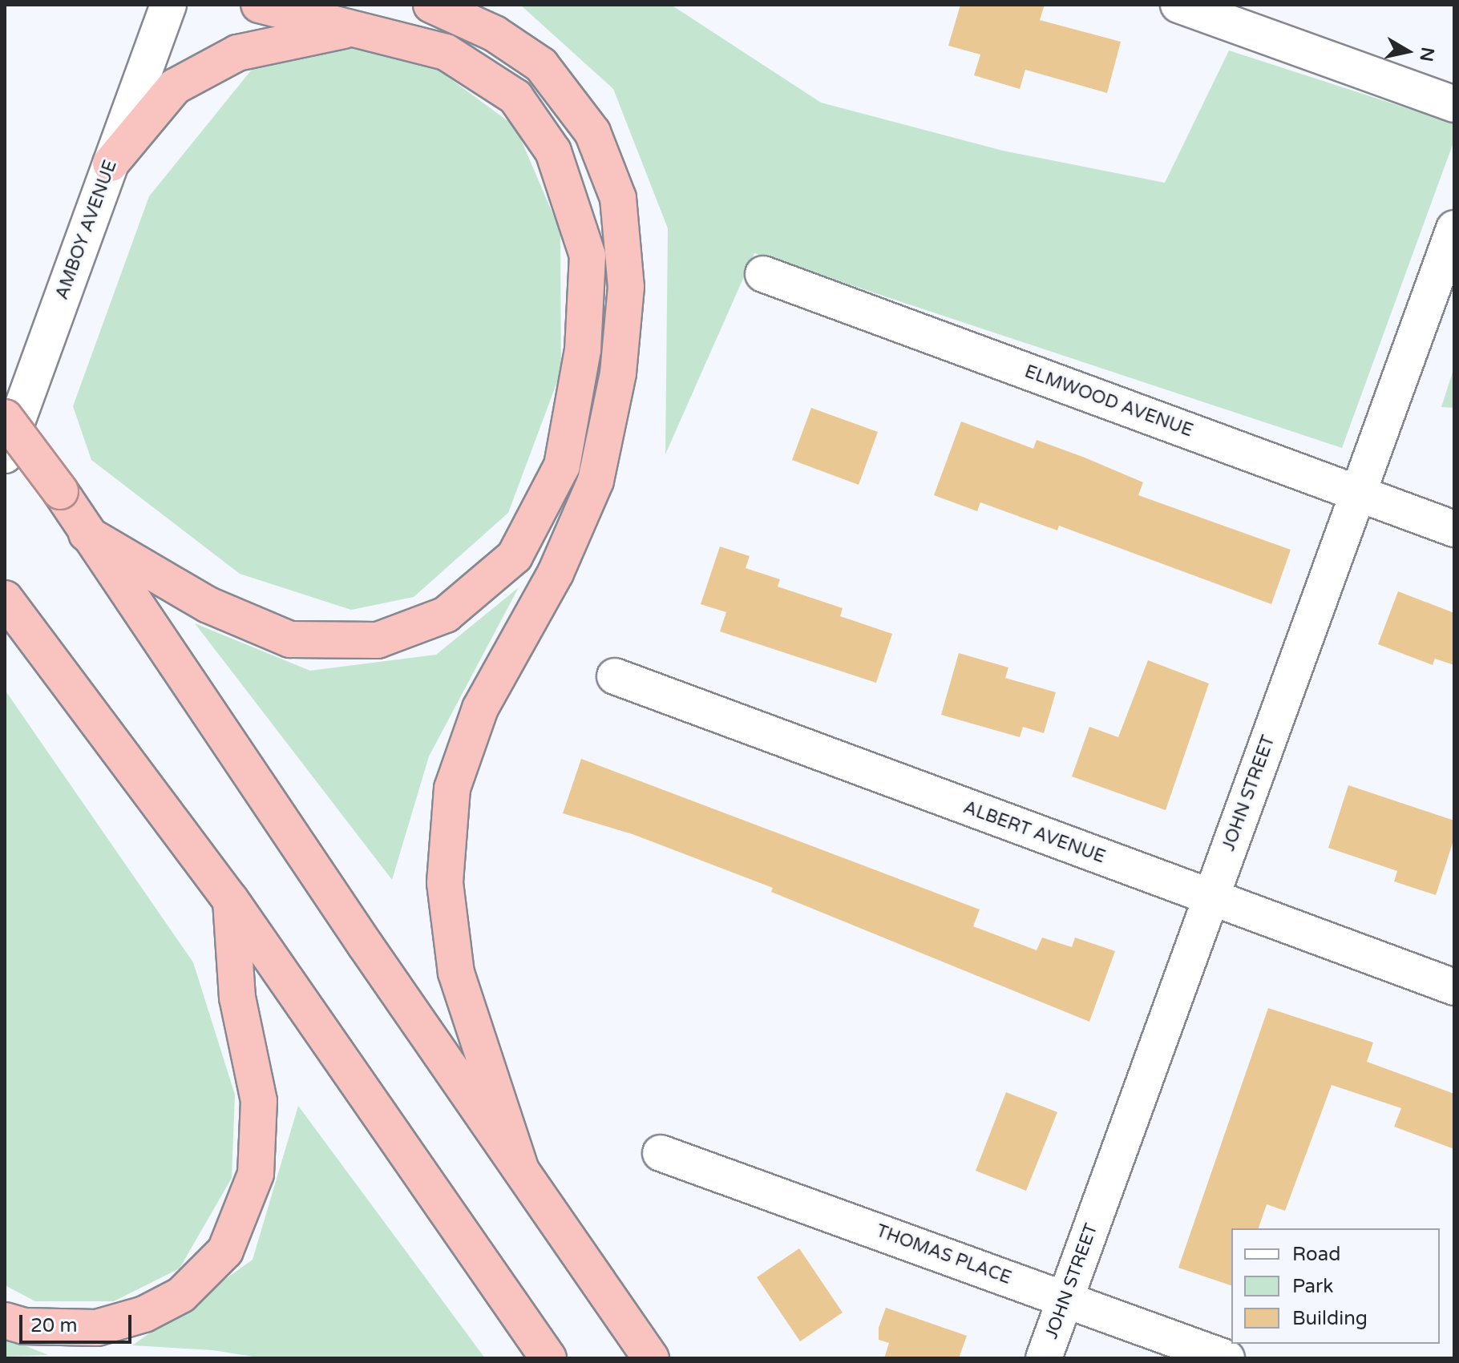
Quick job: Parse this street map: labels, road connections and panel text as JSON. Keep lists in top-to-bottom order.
{
  "streets": {
    "street": [
      "AMBOY AVENUE",
      "ELMWOOD AVENUE",
      "JOHN STREET",
      "ALBERT AVENUE",
      "THOMAS PLACE"
    ]
  },
  "crossings": [
    ["ELMWOOD AVENUE", "JOHN STREET"],
    ["JOHN STREET", "ALBERT AVENUE"],
    ["JOHN STREET", "THOMAS PLACE"]
  ],
  "legend": ["Road", "Park", "Building"],
  "scale_bar": "20 m",
  "north": "right"
}
